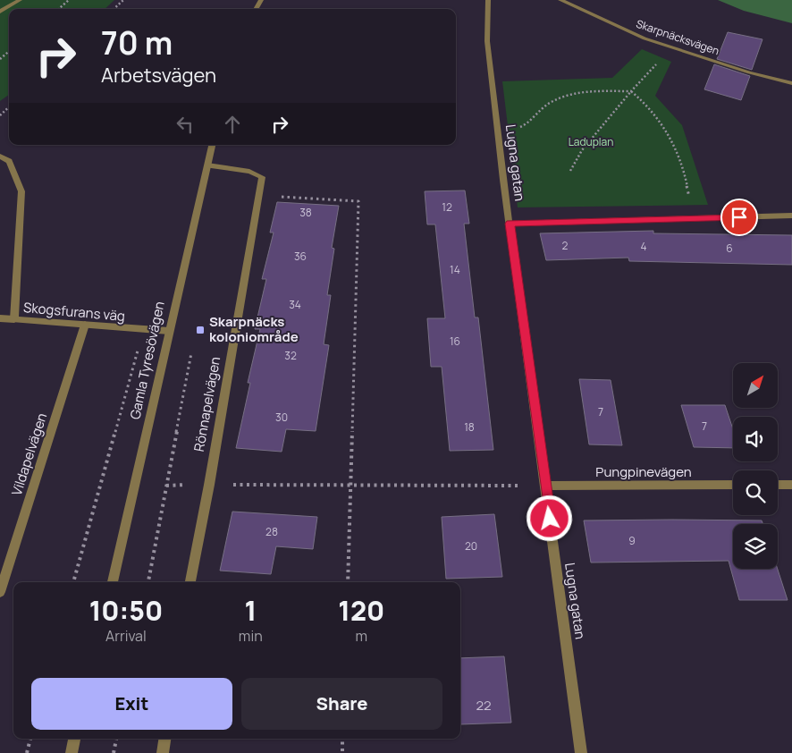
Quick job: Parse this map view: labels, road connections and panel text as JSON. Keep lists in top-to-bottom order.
{
  "streets": {
    "street": [
      "Skarpnäcksvägen",
      "Lugna gatan",
      "Skogsfurans väg",
      "Gamla Tyresövägen",
      "Rönnapelvägen",
      "Vildapelvägen",
      "Pungpinevägen"
    ]
  },
  "crossings": [
    ["Lugna gatan", "Pungpinevägen"],
    ["Skogsfurans väg", "Gamla Tyresövägen"],
    ["Skogsfurans väg", "Vildapelvägen"],
    ["Gamla Tyresövägen", "Rönnapelvägen"]
  ],
  "parks": ["Laduplan"],
  "places": {
    "transit": ["Skarpnäcks koloniområde"]
  },
  "house_numbers": [
    "12",
    "38",
    "2",
    "4",
    "6",
    "36",
    "14",
    "34",
    "16",
    "32",
    "7",
    "30",
    "7",
    "18",
    "28",
    "9",
    "20",
    "22"
  ],
  "north": "top right",
  "page": {
    "turn": ["70 m", "Arbetsvägen"],
    "eta": [
      "10:50",
      "Arrival",
      "1",
      "min",
      "120",
      "m"
    ],
    "buttons": ["Exit", "Share"]
  }
}
